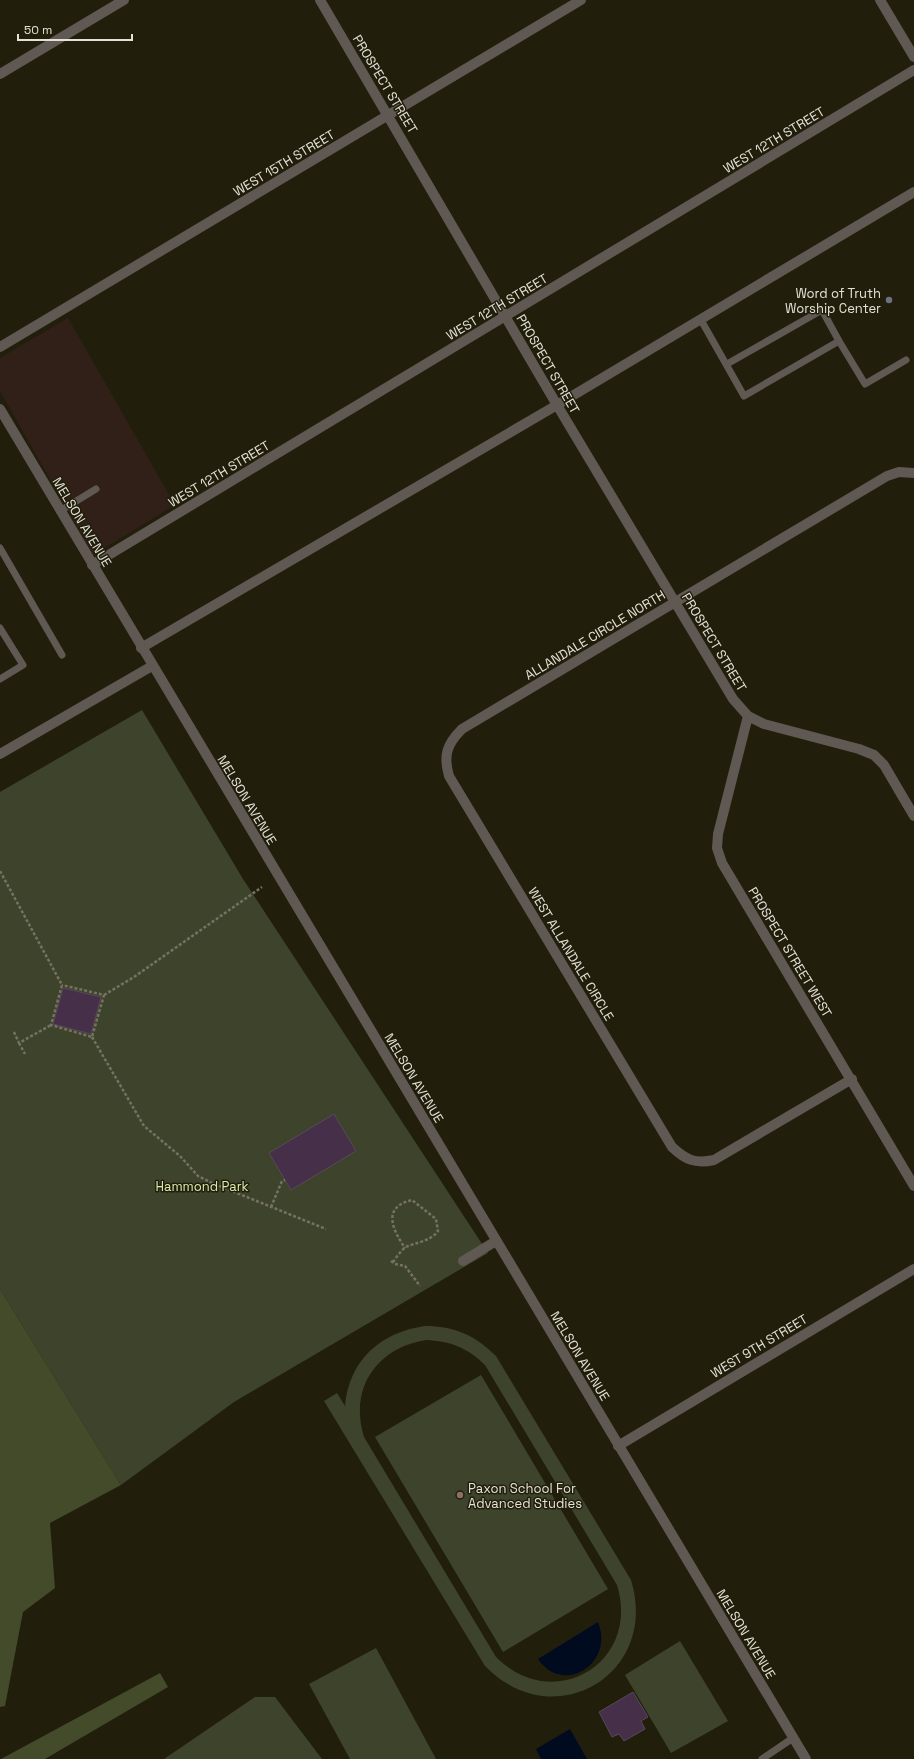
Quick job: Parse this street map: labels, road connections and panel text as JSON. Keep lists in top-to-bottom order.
{
  "streets": {
    "street": [
      "PROSPECT STREET",
      "WEST 12TH STREET",
      "WEST 15TH STREET",
      "MELSON AVENUE",
      "ALLANDALE CIRCLE NORTH",
      "PROSPECT STREET WEST",
      "WEST ALLANDALE CIRCLE",
      "WEST 9TH STREET"
    ]
  },
  "crossings": [
    ["PROSPECT STREET", "WEST 12TH STREET"],
    ["PROSPECT STREET", "WEST 15TH STREET"],
    ["PROSPECT STREET", "ALLANDALE CIRCLE NORTH"],
    ["PROSPECT STREET", "PROSPECT STREET WEST"],
    ["WEST 12TH STREET", "MELSON AVENUE"],
    ["MELSON AVENUE", "WEST 9TH STREET"],
    ["ALLANDALE CIRCLE NORTH", "WEST ALLANDALE CIRCLE"],
    ["PROSPECT STREET WEST", "WEST ALLANDALE CIRCLE"]
  ],
  "parks": ["Hammond Park"],
  "places": ["Word of Truth Worship Center", "Paxon School For Advanced Studies"],
  "scale_bar": "50 m"
}
